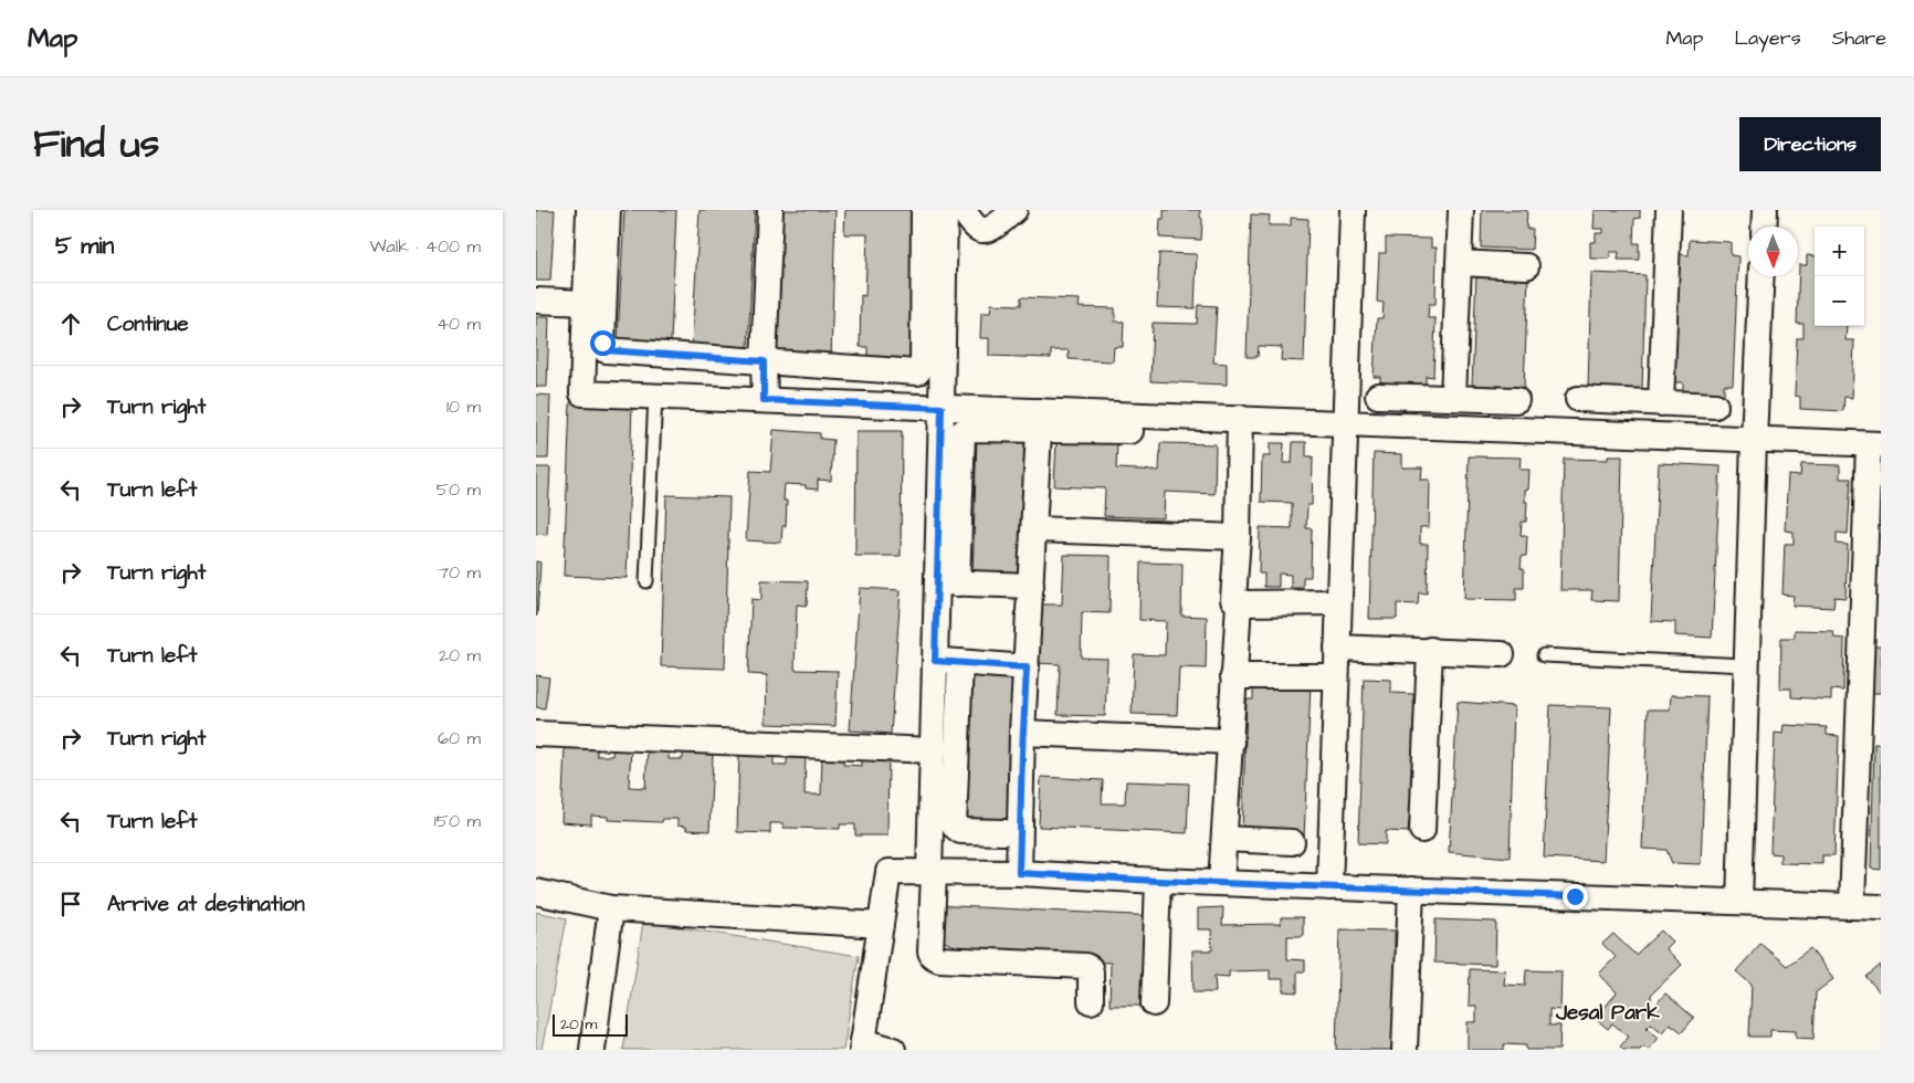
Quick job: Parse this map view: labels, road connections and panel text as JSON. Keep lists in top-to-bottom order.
{
  "districts": ["Jesal Park"],
  "scale_bar": "20 m",
  "north": "bottom",
  "page": {
    "header": "Map",
    "nav": ["Map", "Layers", "Share"],
    "title": "Find us",
    "buttons": "Directions",
    "heading": ["5 min", "Walk · 400 m"],
    "map_buttons": ["+", "−"],
    "list": [
      ["Continue", "40 m"],
      ["Turn right", "10 m"],
      ["Turn left", "50 m"],
      ["Turn right", "70 m"],
      ["Turn left", "20 m"],
      ["Turn right", "60 m"],
      ["Turn left", "150 m"],
      "Arrive at destination"
    ],
    "scale": "20 m"
  }
}
